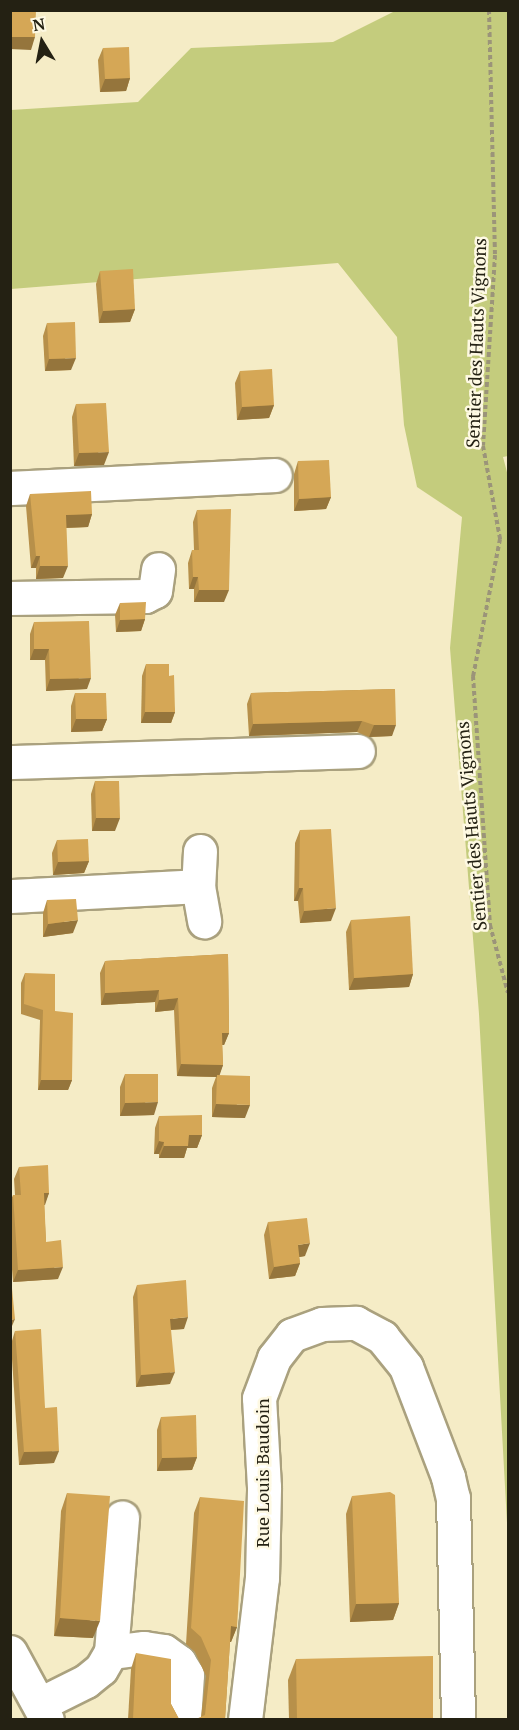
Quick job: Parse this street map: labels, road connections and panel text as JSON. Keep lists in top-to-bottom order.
{
  "streets": {
    "street": ["Rue Louis Baudoin"],
    "path": ["Sentier des Hauts Vignons"]
  },
  "north": "top"
}
